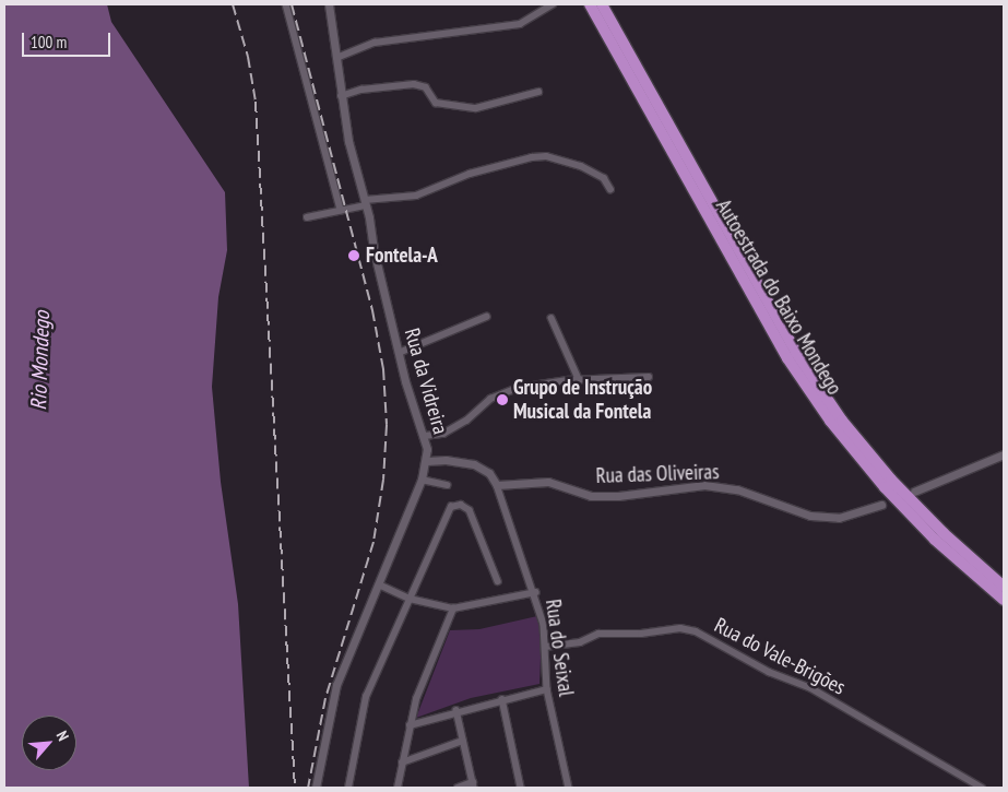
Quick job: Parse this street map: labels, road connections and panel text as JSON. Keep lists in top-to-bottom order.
{
  "streets": {
    "highway": ["Autoestrada do Baixo Mondego"],
    "street": [
      "Rua da Vidreira",
      "Rua das Oliveiras",
      "Rua do Seixal",
      "Rua do Vale-Brigões"
    ]
  },
  "crossings": [
    ["Rua das Oliveiras", "Rua do Seixal"],
    ["Rua do Seixal", "Rua do Vale-Brigões"]
  ],
  "water": ["Rio Mondego"],
  "places": ["Fontela-A", "Grupo de Instrução Musical da Fontela"],
  "scale_bar": "100 m",
  "north": "top right"
}
